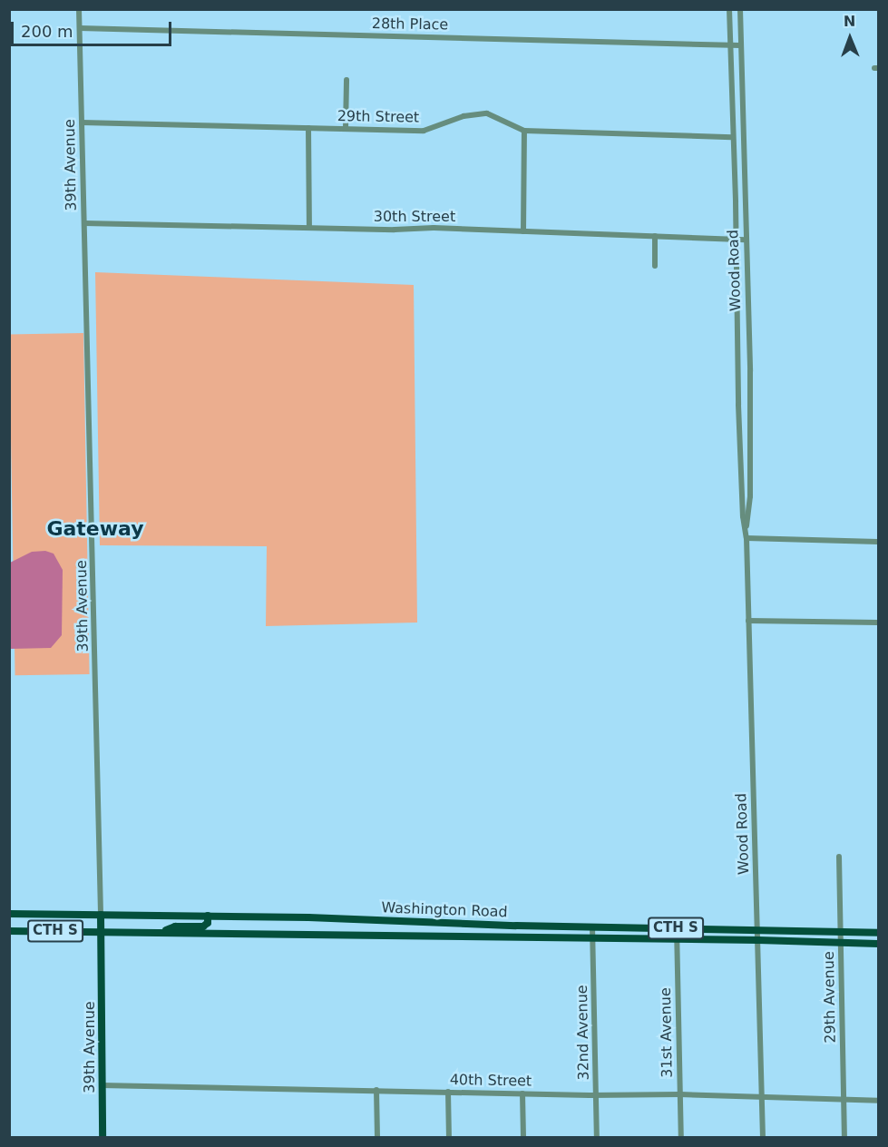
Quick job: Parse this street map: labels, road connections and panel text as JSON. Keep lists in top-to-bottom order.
{
  "streets": {
    "main road": ["39th Avenue", "Washington Road", "CTH S"],
    "street": [
      "28th Place",
      "29th Street",
      "30th Street",
      "Wood Road",
      "29th Avenue",
      "32nd Avenue",
      "31st Avenue",
      "40th Street"
    ]
  },
  "crossings": [
    ["28th Place", "39th Avenue"],
    ["28th Place", "Wood Road"],
    ["29th Street", "39th Avenue"],
    ["29th Street", "Wood Road"],
    ["39th Avenue", "30th Street"],
    ["39th Avenue", "Washington Road"],
    ["39th Avenue", "40th Street"],
    ["30th Street", "Wood Road"],
    ["Wood Road", "Washington Road"],
    ["Wood Road", "40th Street"],
    ["Washington Road", "29th Avenue"],
    ["Washington Road", "32nd Avenue"],
    ["Washington Road", "31st Avenue"],
    ["29th Avenue", "40th Street"],
    ["32nd Avenue", "40th Street"],
    ["31st Avenue", "40th Street"]
  ],
  "districts": ["Gateway"],
  "scale_bar": "200 m",
  "north": "top"
}
